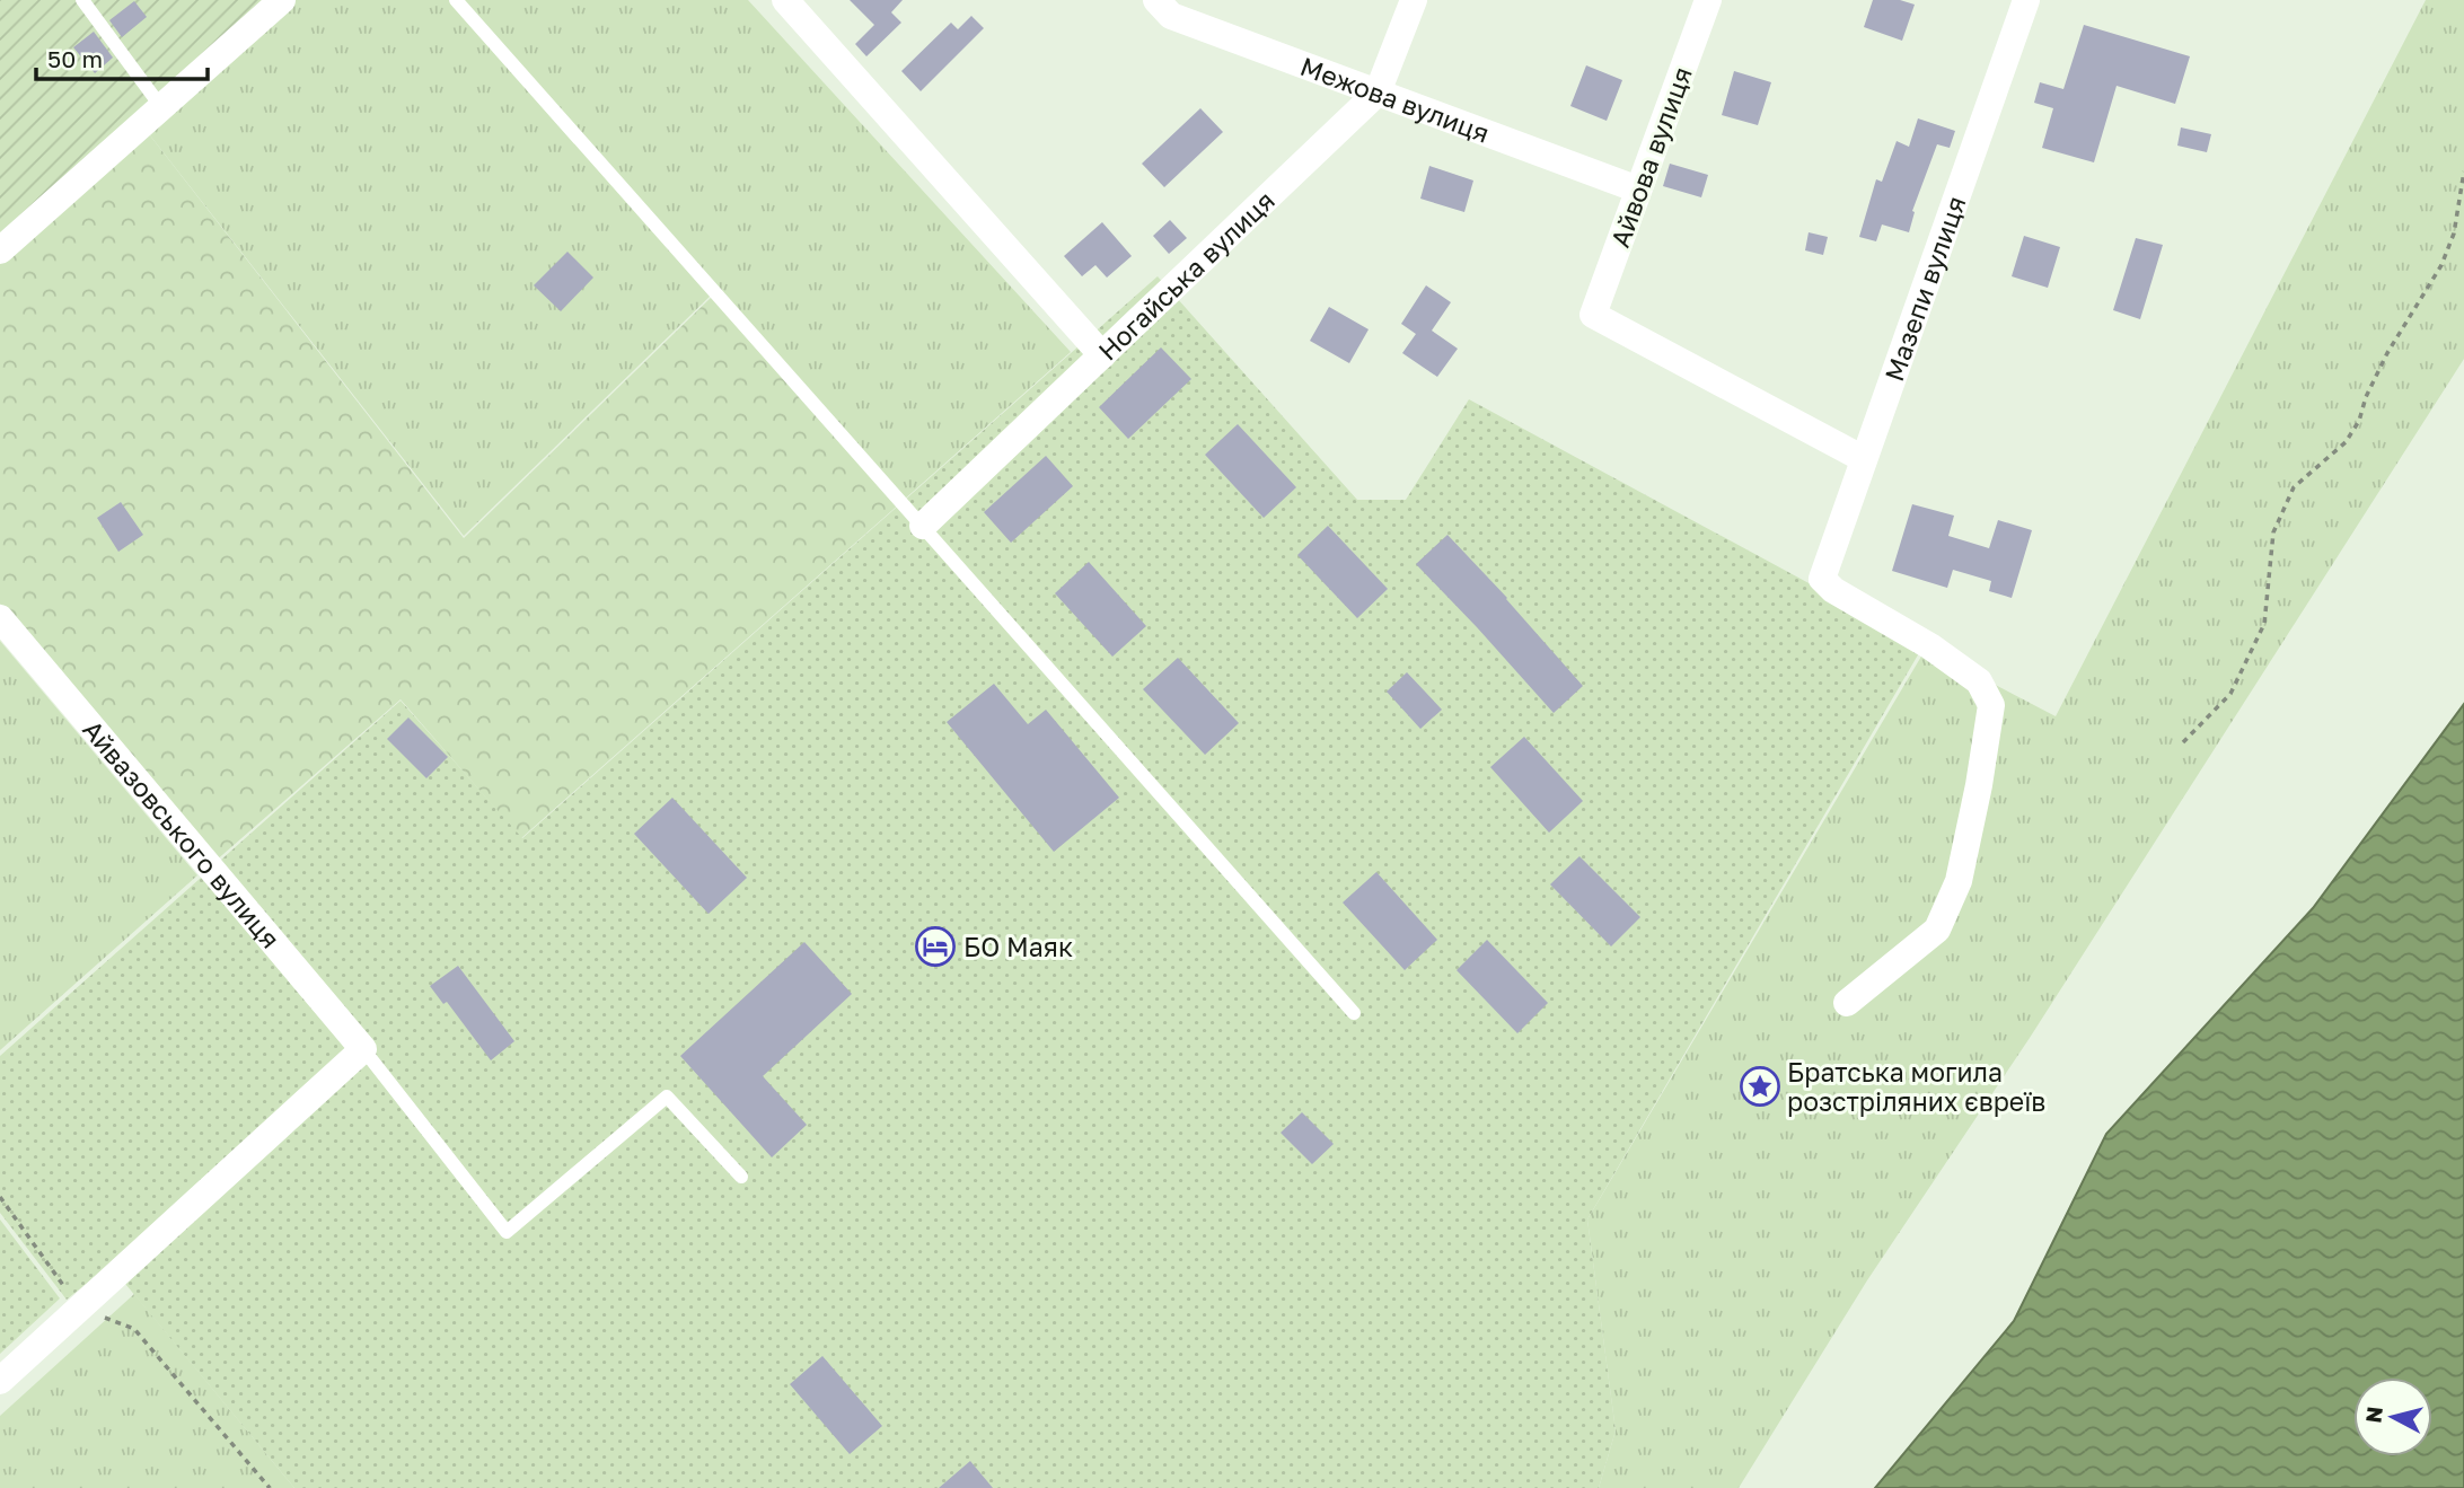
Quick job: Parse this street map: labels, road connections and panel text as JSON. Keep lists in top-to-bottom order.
{
  "streets": {
    "street": [
      "Межова вулиця",
      "Айвова вулиця",
      "Ногайська вулиця",
      "Мазепи вулиця",
      "Айвазовського вулиця"
    ]
  },
  "crossings": [
    ["Межова вулиця", "Айвова вулиця"],
    ["Межова вулиця", "Ногайська вулиця"],
    ["Айвова вулиця", "Мазепи вулиця"]
  ],
  "places": {
    "hotel": ["БО Маяк"],
    "place": ["Братська могила розстріляних євреїв"]
  },
  "scale_bar": "50 m",
  "north": "left"
}
